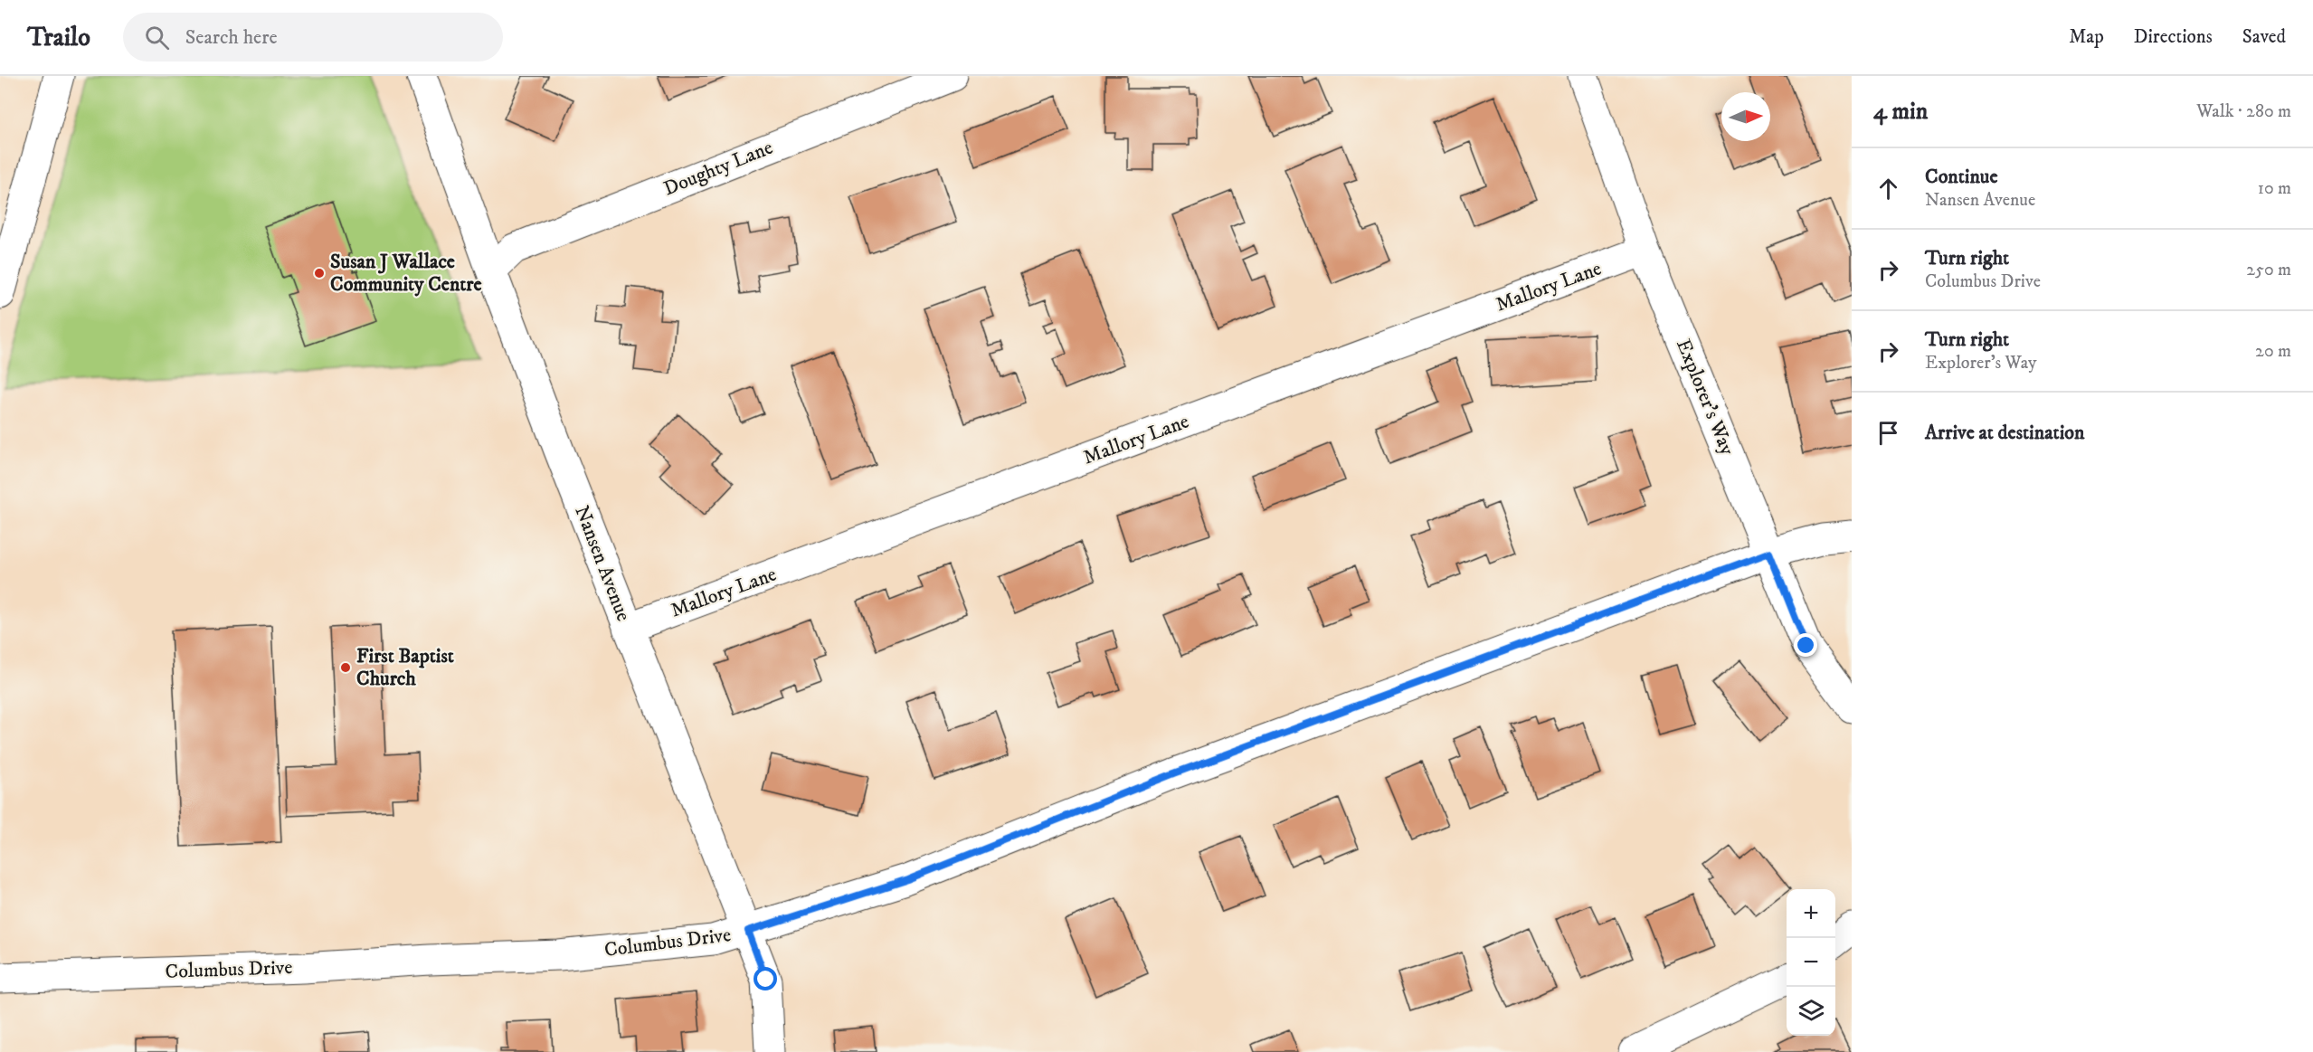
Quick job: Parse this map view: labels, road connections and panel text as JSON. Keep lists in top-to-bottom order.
{
  "streets": {
    "street": [
      "Doughty Lane",
      "Mallory Lane",
      "Explorer's Way",
      "Nansen Avenue",
      "Columbus Drive"
    ]
  },
  "crossings": [
    ["Doughty Lane", "Nansen Avenue"],
    ["Mallory Lane", "Explorer's Way"],
    ["Mallory Lane", "Nansen Avenue"],
    ["Explorer's Way", "Columbus Drive"],
    ["Nansen Avenue", "Columbus Drive"]
  ],
  "places": ["Susan J Wallace Community Centre", "First Baptist Church"],
  "north": "right",
  "page": {
    "header": "Trailo",
    "search": "Search here",
    "nav": ["Map", "Directions", "Saved"],
    "heading": ["4 min", "Walk · 280 m"],
    "list": [
      ["Continue", "Nansen Avenue", "10 m"],
      ["Turn right", "Columbus Drive", "250 m"],
      ["Turn right", "Explorer's Way", "20 m"],
      "Arrive at destination"
    ],
    "map_buttons": ["+", "−"]
  }
}
